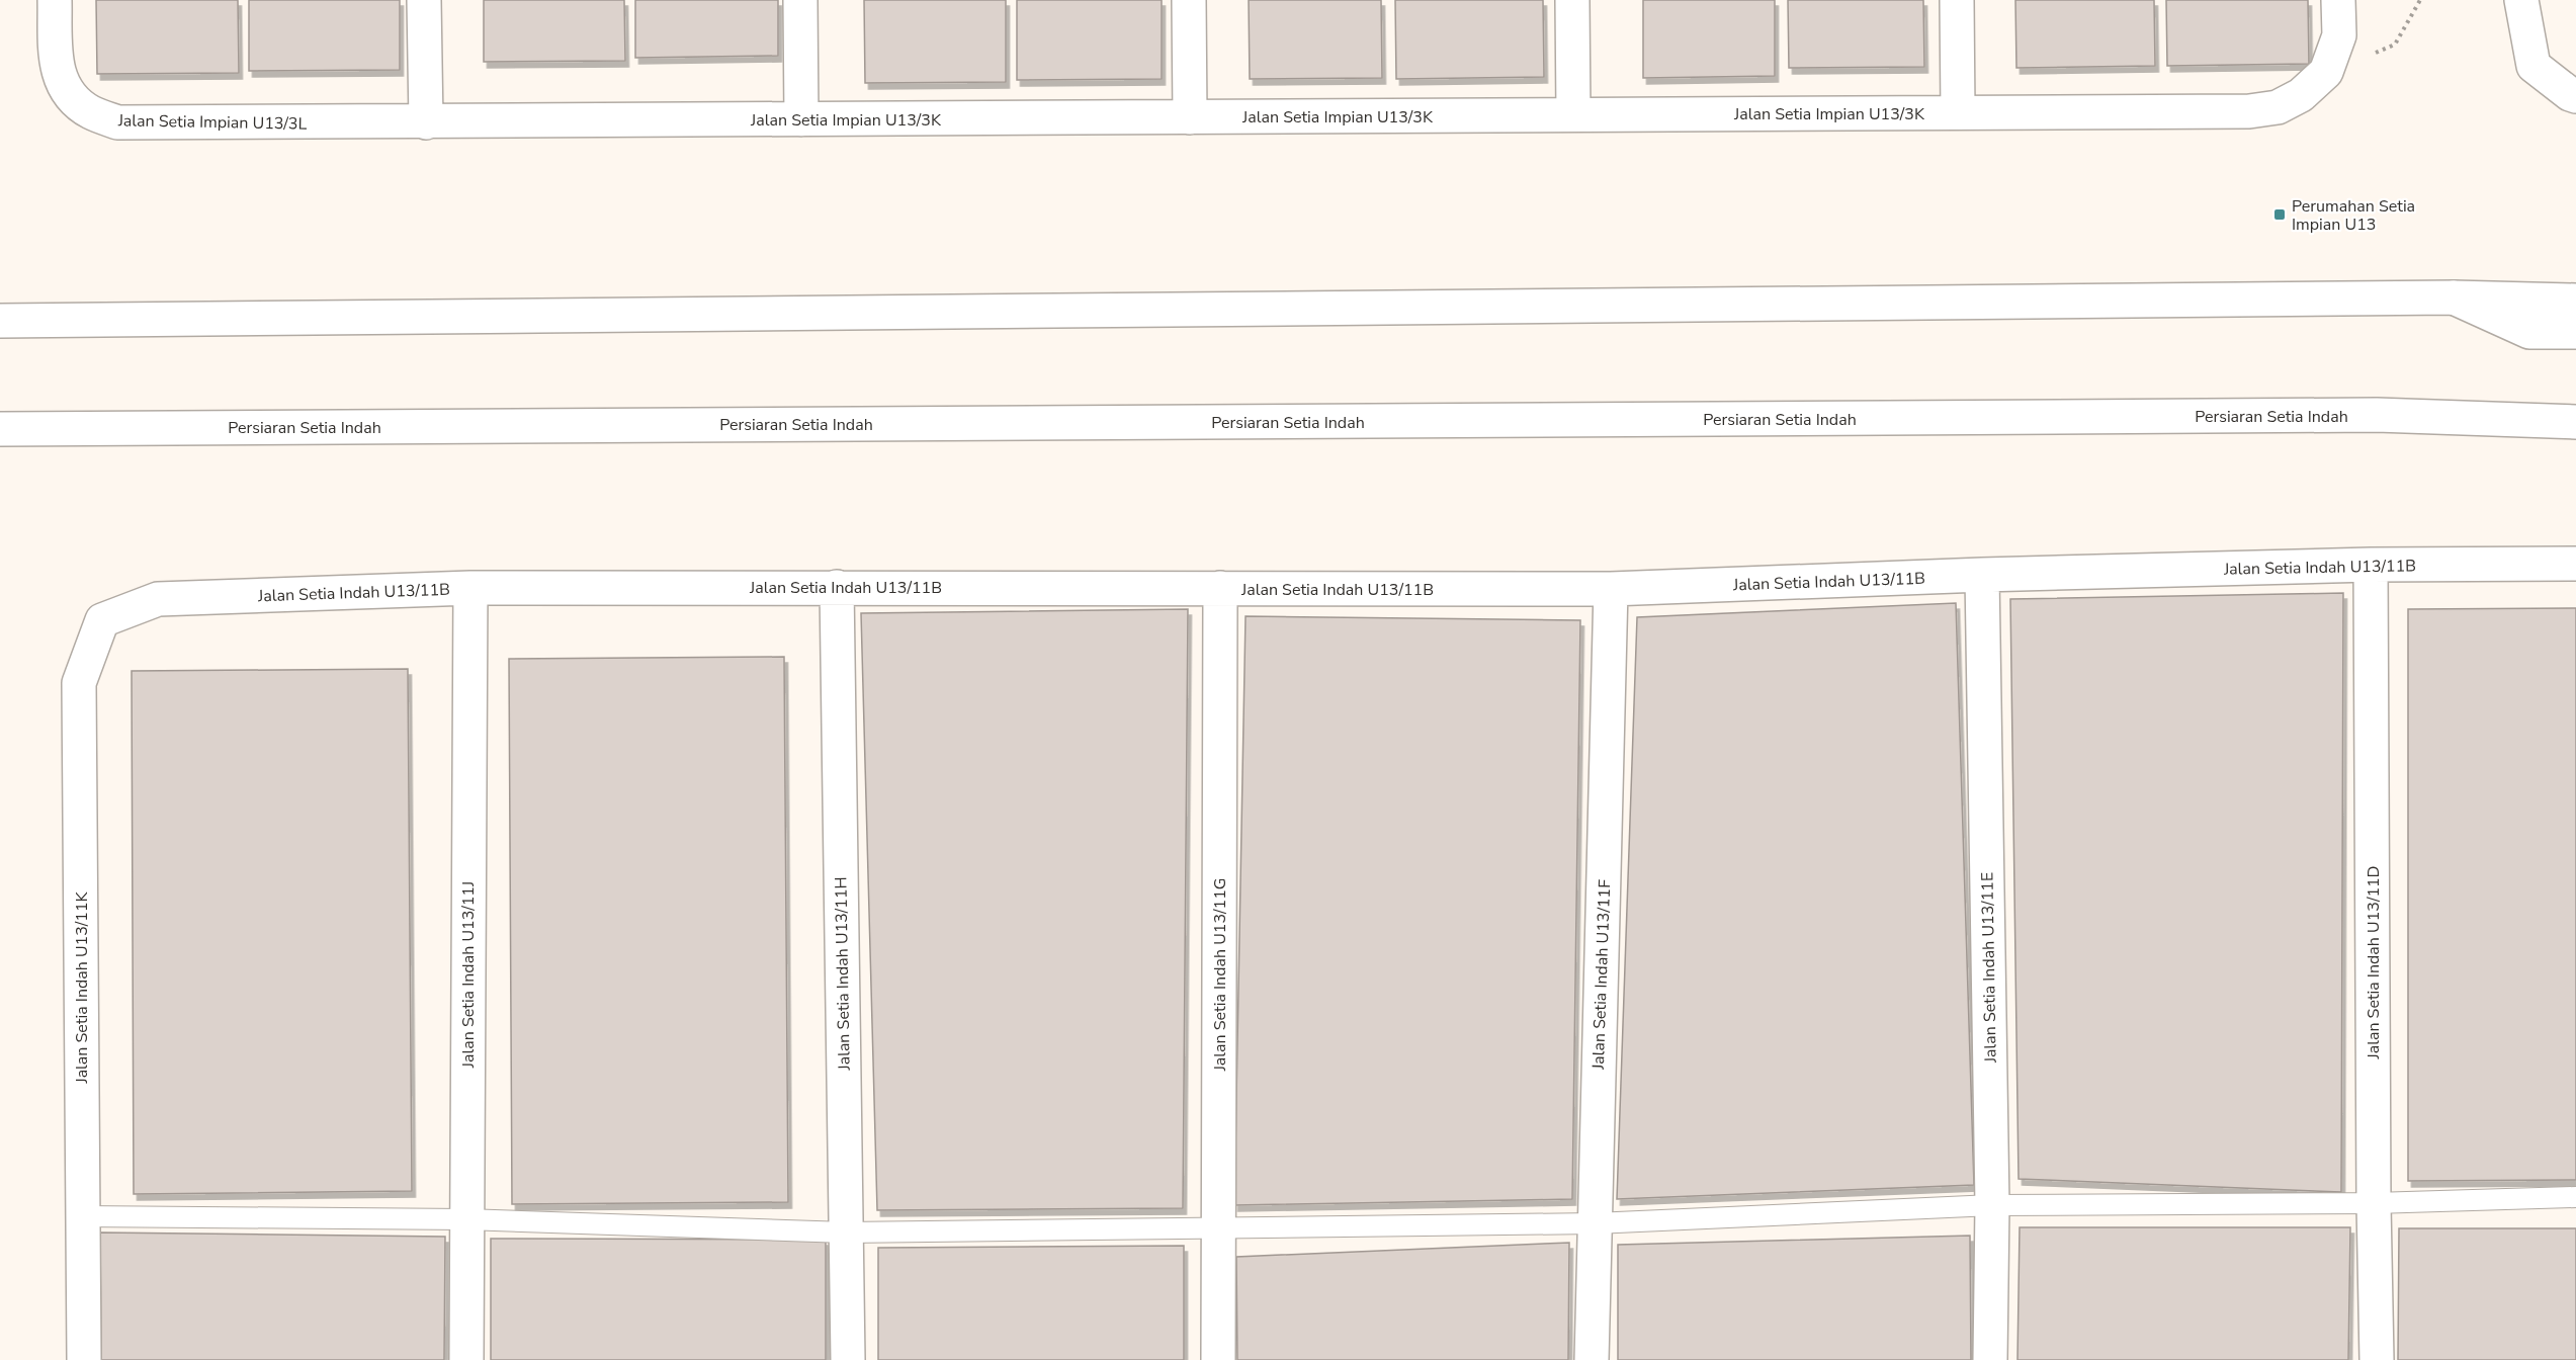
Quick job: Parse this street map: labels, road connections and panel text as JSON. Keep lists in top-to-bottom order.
{
  "streets": {
    "street": [
      "Jalan Setia Impian U13/3K",
      "Jalan Setia Impian U13/3L",
      "Persiaran Setia Indah",
      "Jalan Setia Indah U13/11B",
      "Jalan Setia Indah U13/11D",
      "Jalan Setia Indah U13/11E",
      "Jalan Setia Indah U13/11H",
      "Jalan Setia Indah U13/11J",
      "Jalan Setia Indah U13/11G",
      "Jalan Setia Indah U13/11F",
      "Jalan Setia Indah U13/11K"
    ]
  },
  "crossings": [
    ["Jalan Setia Impian U13/3K", "Jalan Setia Impian U13/3L"],
    ["Jalan Setia Indah U13/11B", "Jalan Setia Indah U13/11D"],
    ["Jalan Setia Indah U13/11B", "Jalan Setia Indah U13/11E"],
    ["Jalan Setia Indah U13/11B", "Jalan Setia Indah U13/11H"],
    ["Jalan Setia Indah U13/11B", "Jalan Setia Indah U13/11J"],
    ["Jalan Setia Indah U13/11B", "Jalan Setia Indah U13/11G"],
    ["Jalan Setia Indah U13/11B", "Jalan Setia Indah U13/11F"],
    ["Jalan Setia Indah U13/11B", "Jalan Setia Indah U13/11K"]
  ],
  "places": {
    "transit": ["Perumahan Setia Impian U13"]
  }
}
